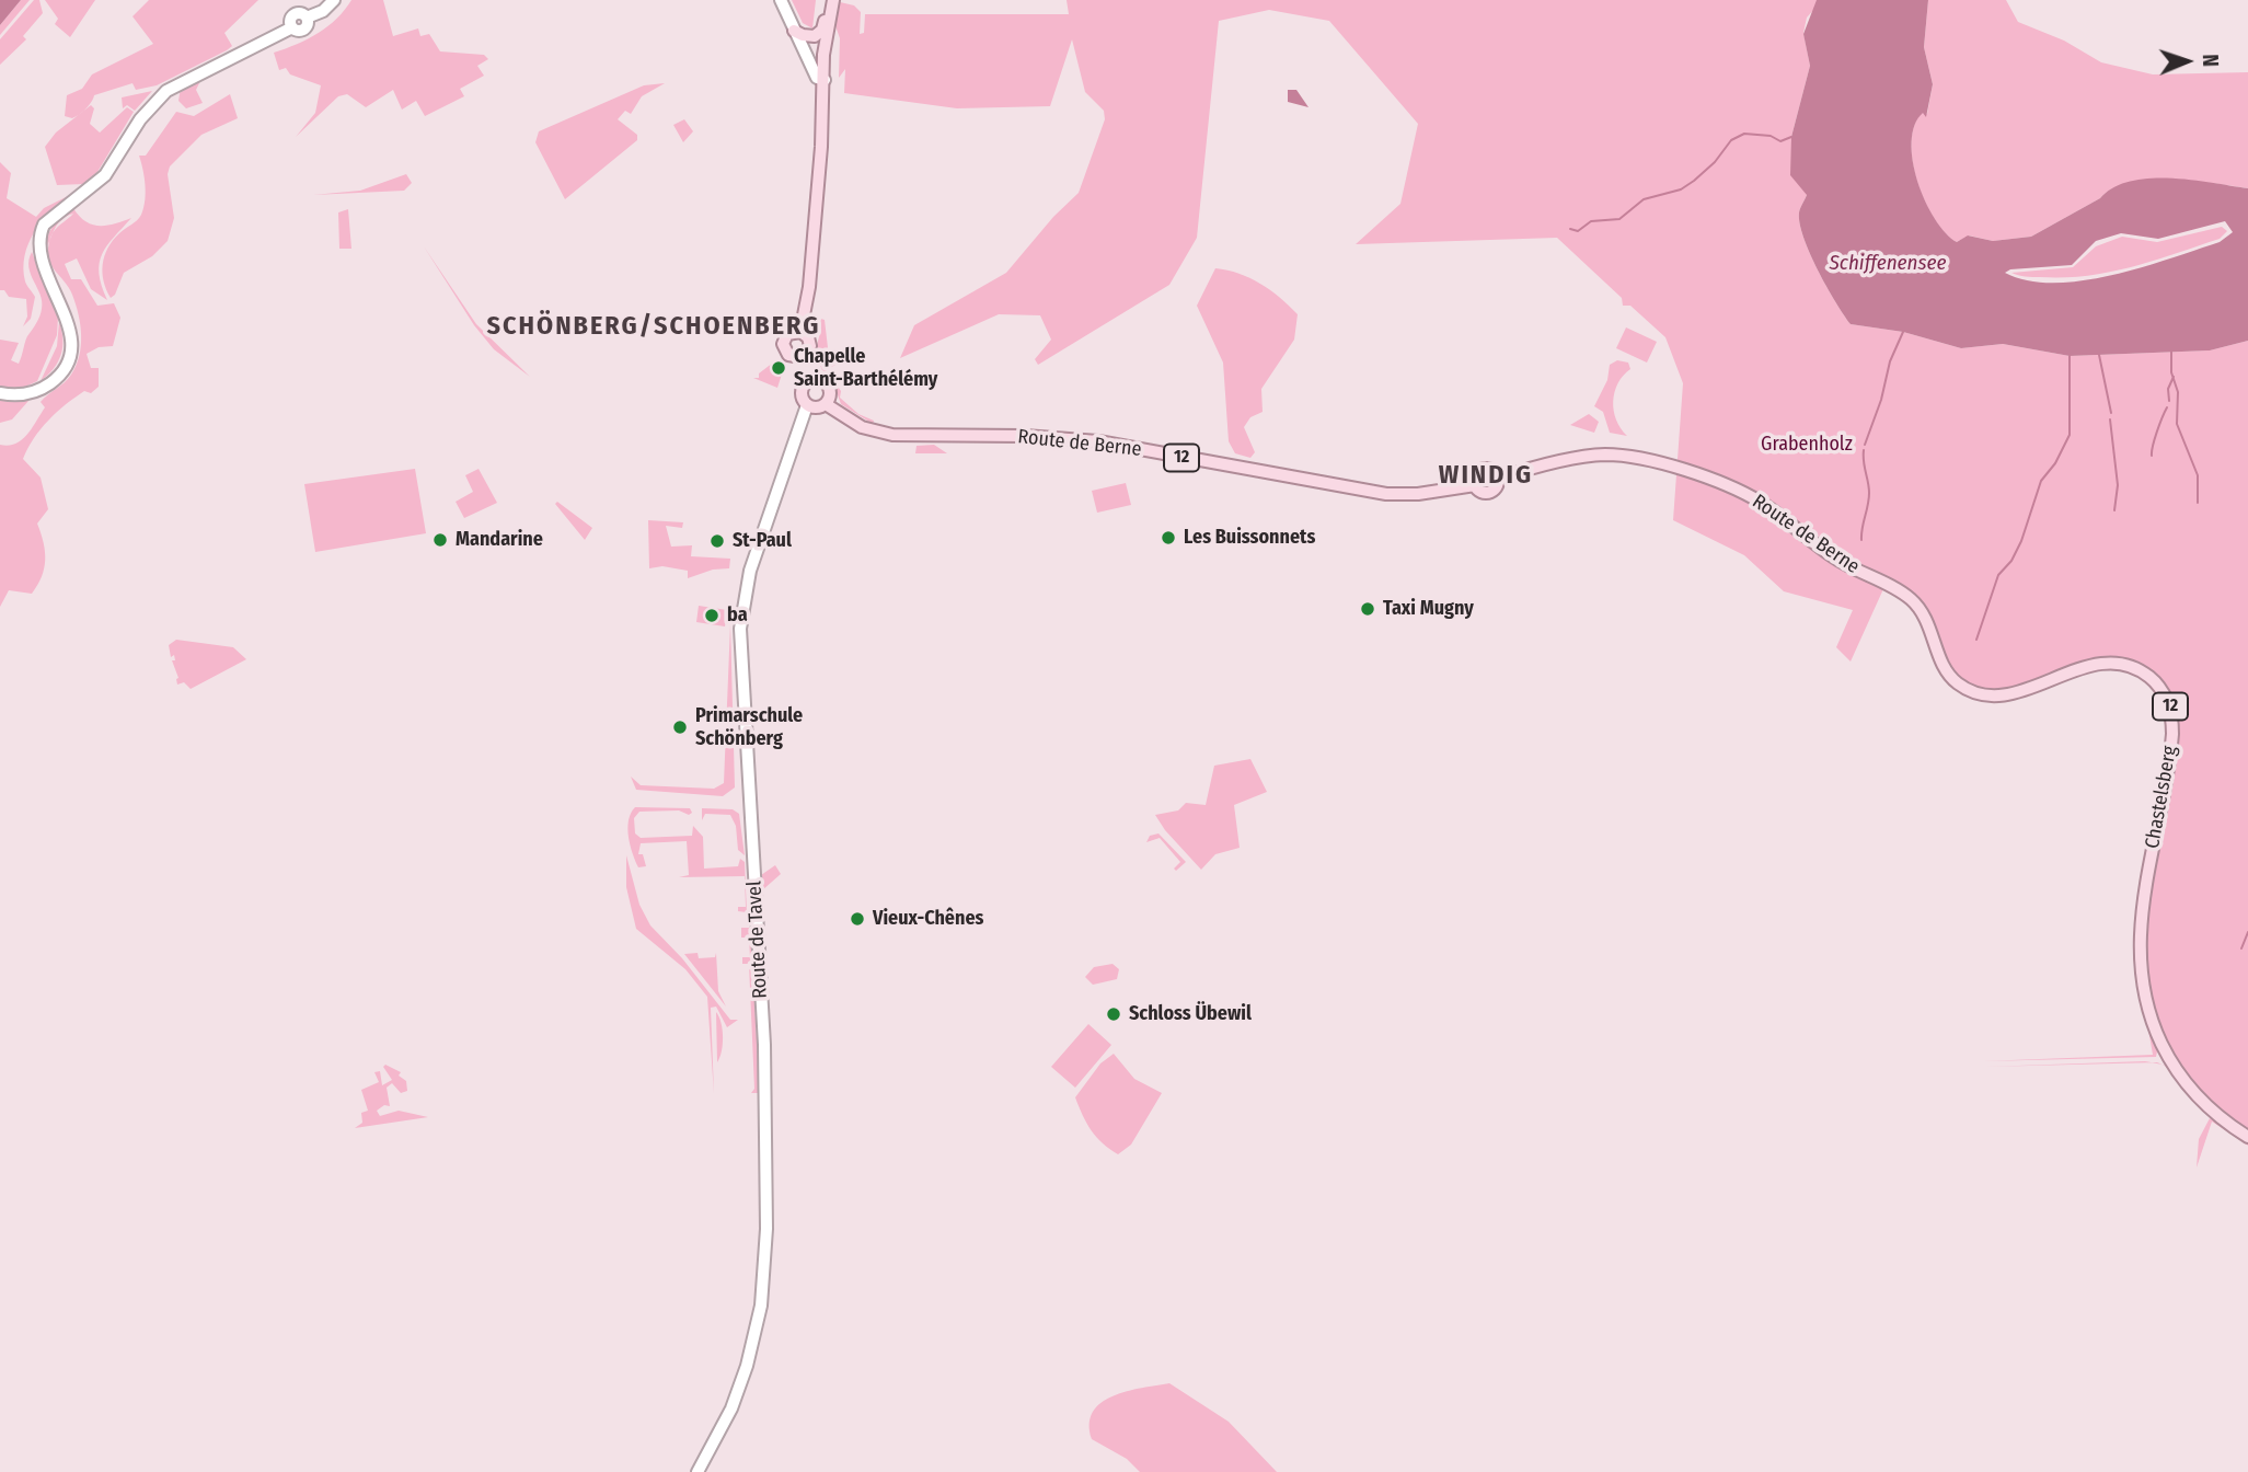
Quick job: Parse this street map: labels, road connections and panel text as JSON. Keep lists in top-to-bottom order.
{
  "streets": {
    "main road": [
      "Route de Berne",
      "12",
      "Chastelsberg",
      "Route de Tavel"
    ]
  },
  "crossings": [
    ["Route de Berne", "12"],
    ["Route de Berne", "Chastelsberg"],
    ["Route de Berne", "Route de Tavel"],
    ["12", "Route de Tavel"]
  ],
  "districts": ["SCHÖNBERG/SCHOENBERG", "WINDIG"],
  "water": ["Schiffenensee"],
  "parks": ["Grabenholz"],
  "places": [
    "Chapelle Saint-Barthélémy",
    "Les Buissonnets",
    "Mandarine",
    "St-Paul",
    "Taxi Mugny",
    "ba",
    "Primarschule Schönberg",
    "Vieux-Chênes",
    "Schloss Übewil"
  ],
  "north": "right"
}
